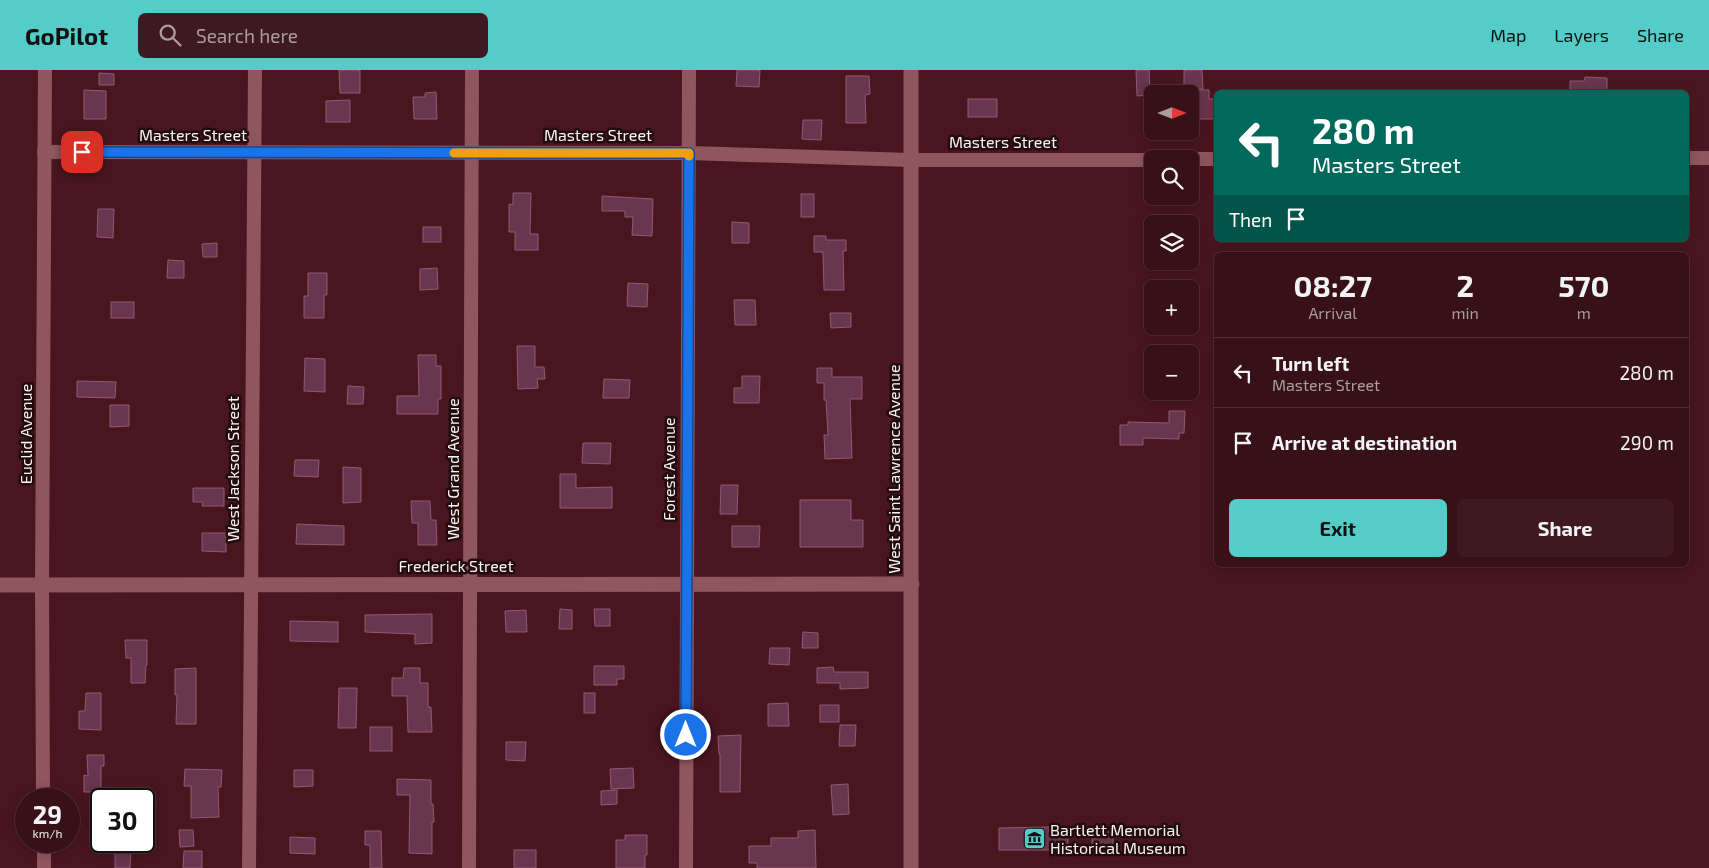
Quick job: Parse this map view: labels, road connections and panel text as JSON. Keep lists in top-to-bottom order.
{
  "streets": {
    "street": [
      "Masters Street",
      "Euclid Avenue",
      "West Jackson Street",
      "West Grand Avenue",
      "Forest Avenue",
      "West Saint Lawrence Avenue",
      "Frederick Street"
    ]
  },
  "crossings": [
    ["Masters Street", "Euclid Avenue"],
    ["Masters Street", "West Jackson Street"],
    ["Masters Street", "West Grand Avenue"],
    ["Masters Street", "Forest Avenue"],
    ["Masters Street", "West Saint Lawrence Avenue"],
    ["Euclid Avenue", "Frederick Street"],
    ["West Jackson Street", "Frederick Street"],
    ["West Grand Avenue", "Frederick Street"],
    ["Forest Avenue", "Frederick Street"],
    ["West Saint Lawrence Avenue", "Frederick Street"]
  ],
  "places": {
    "museum": ["Bartlett Memorial Historical Museum"]
  },
  "north": "right",
  "page": {
    "header": "GoPilot",
    "search": "Search here",
    "nav": ["Map", "Layers", "Share"],
    "map_buttons": ["+", "−"],
    "turn": ["280 m", "Masters Street"],
    "then": "Then",
    "eta": [
      "08:27",
      "Arrival",
      "2",
      "min",
      "570",
      "m"
    ],
    "list": [
      {
        "name": "Turn left",
        "note": "Masters Street",
        "value": "280 m"
      },
      {
        "name": "Arrive at destination",
        "value": "290 m"
      }
    ],
    "buttons": ["Exit", "Share"],
    "speed": "29 km/h",
    "limit": "30"
  }
}
